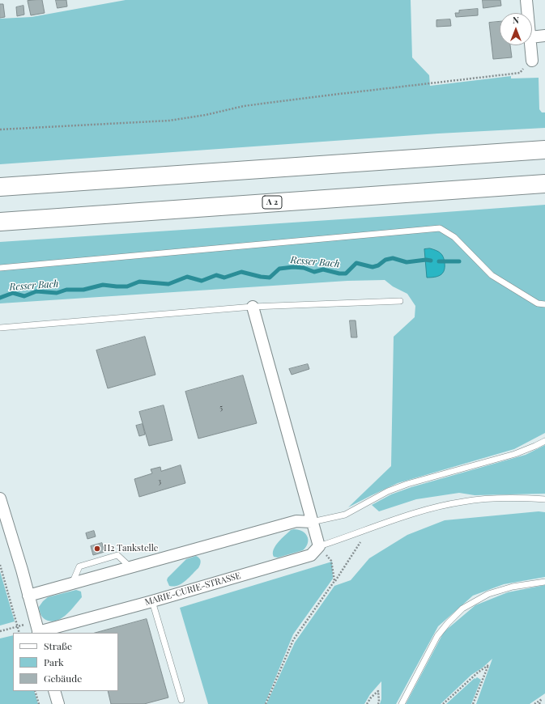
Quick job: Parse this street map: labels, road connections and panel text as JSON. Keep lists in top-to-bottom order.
{
  "streets": {
    "highway": ["A 2"],
    "street": ["MARIE-CURIE-STRASSE"]
  },
  "water": ["Resser Bach"],
  "places": ["H2 Tankstelle"],
  "house_numbers": ["5", "3"],
  "legend": ["Straße", "Park", "Gebäude"],
  "north": "top"
}
